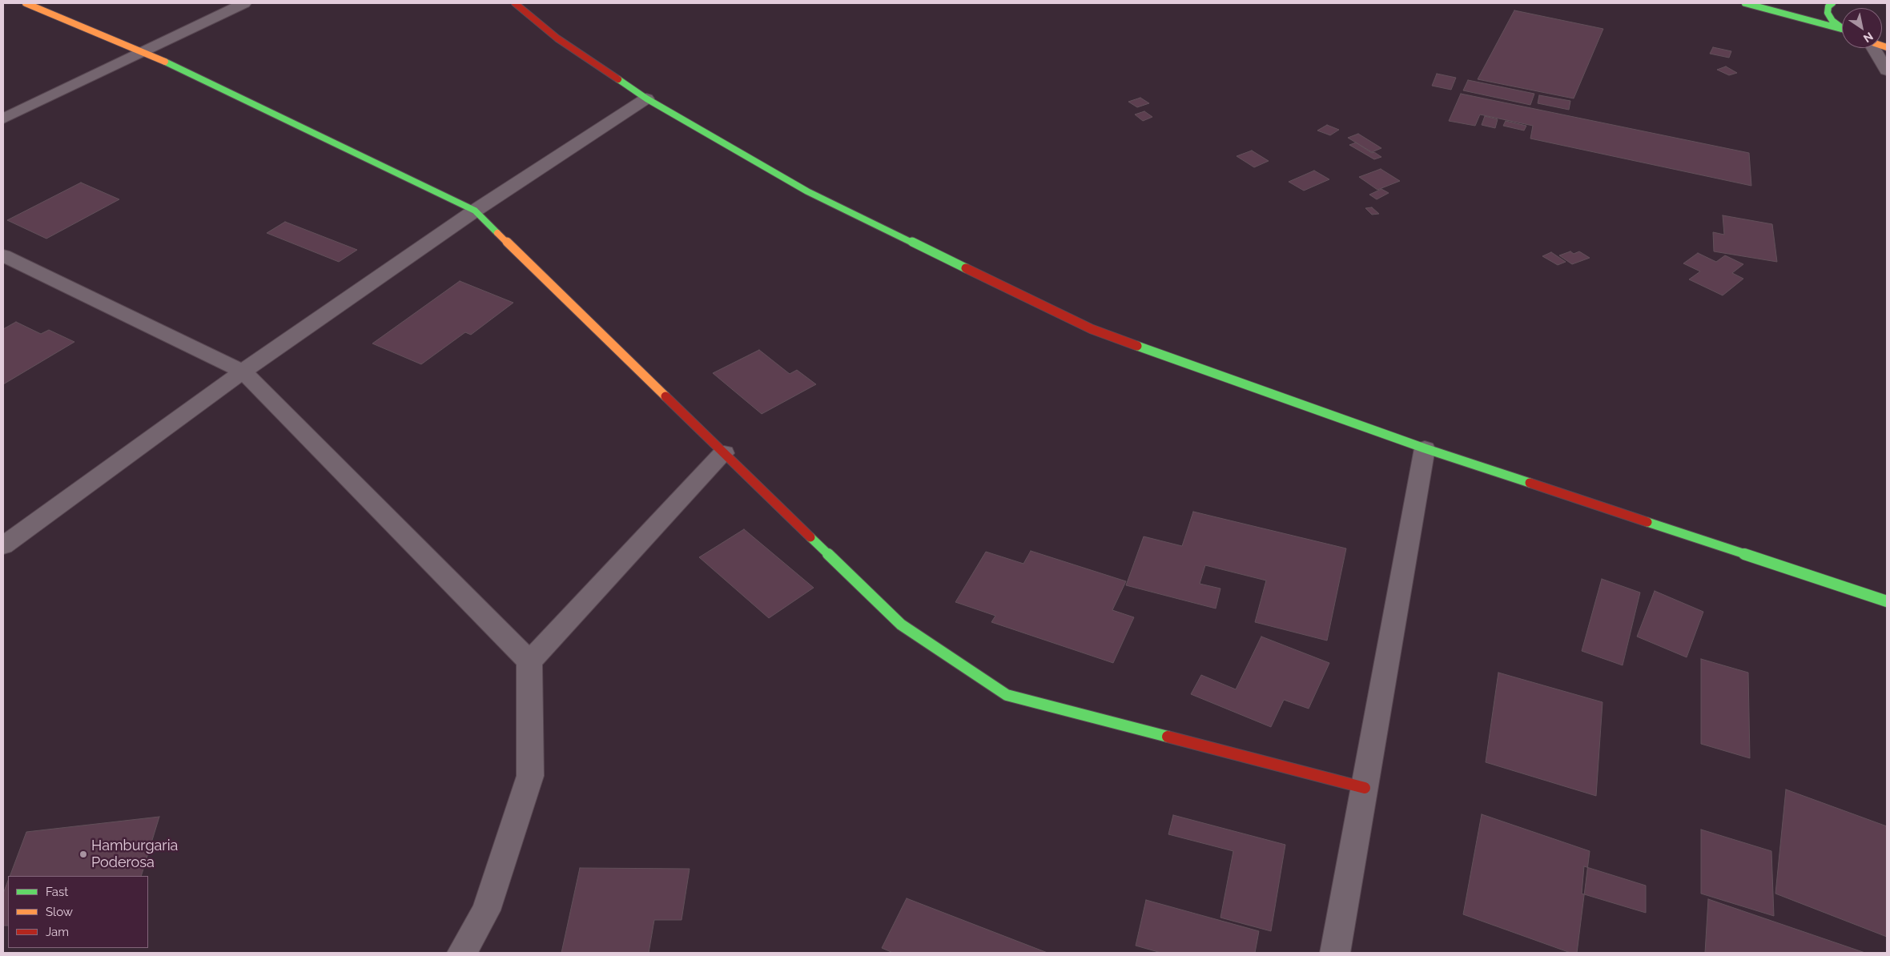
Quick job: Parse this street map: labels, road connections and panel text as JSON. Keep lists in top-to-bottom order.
{
  "places": ["Hamburgaria Poderosa"],
  "legend": ["Fast", "Slow", "Jam"],
  "north": "bottom right"
}
